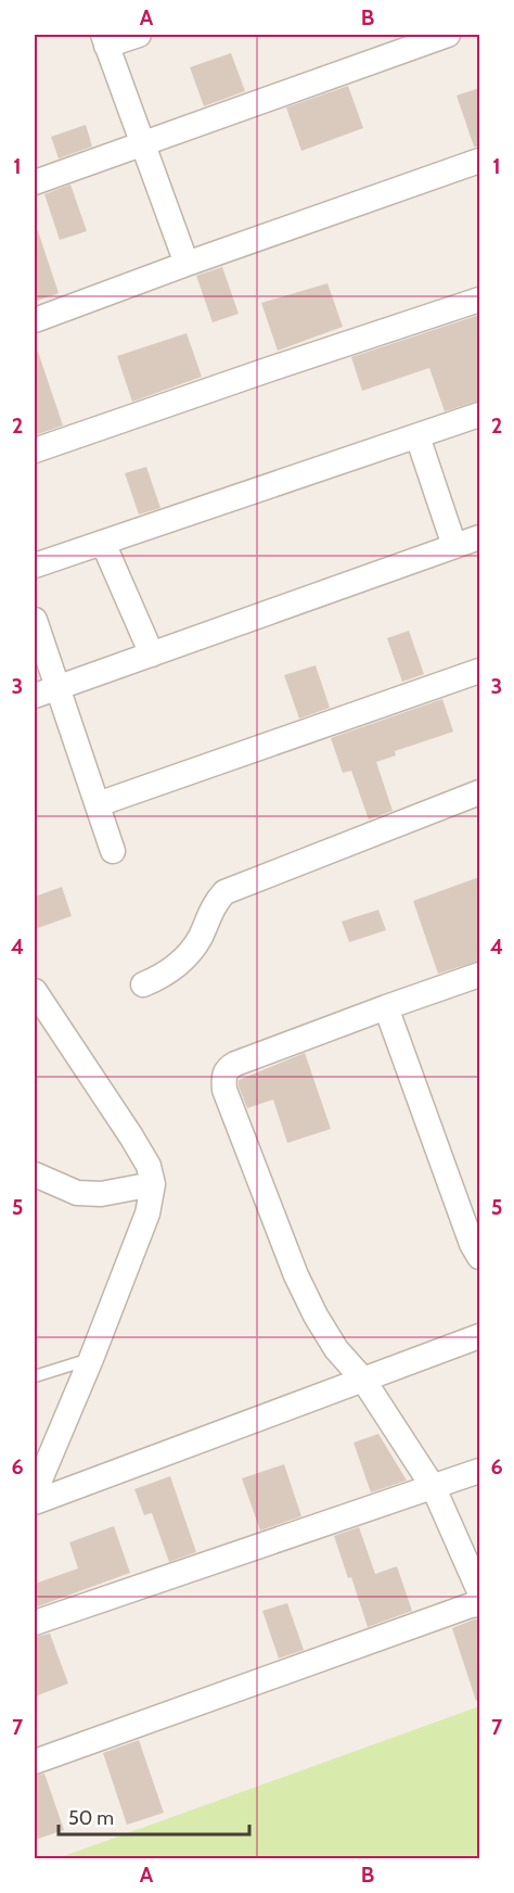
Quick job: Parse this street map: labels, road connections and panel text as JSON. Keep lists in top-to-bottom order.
{
  "scale_bar": "50 m",
  "grid": {
    "columns": ["A", "B"],
    "rows": [
      "1",
      "2",
      "3",
      "4",
      "5",
      "6",
      "7"
    ]
  }
}
